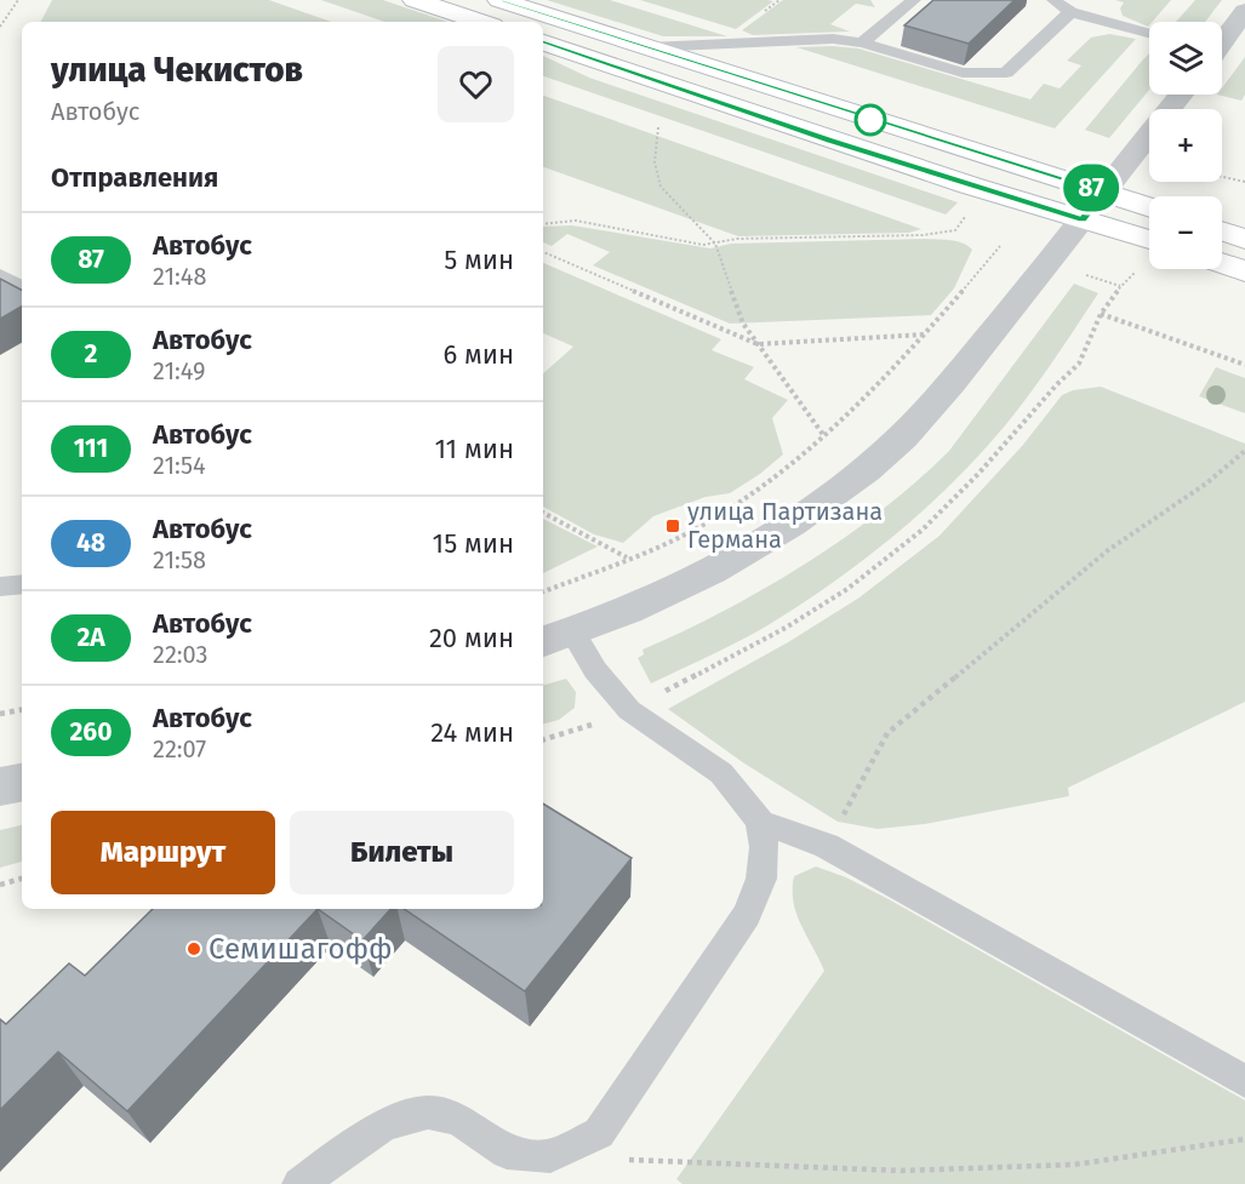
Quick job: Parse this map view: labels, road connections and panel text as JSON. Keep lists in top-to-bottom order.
{
  "places": {
    "transit": ["улица Партизана Германа"],
    "other": ["Семишагофф"]
  },
  "lines": ["bus line 87"],
  "page": {
    "on_map": "87",
    "map_buttons": ["+", "−"],
    "heading": [
      ["улица Чекистов", "Автобус"],
      "Отправления"
    ],
    "list": [
      {
        "mark": "87",
        "name": "Автобус",
        "note": "21:48",
        "value": "5 мин"
      },
      {
        "mark": "2",
        "name": "Автобус",
        "note": "21:49",
        "value": "6 мин"
      },
      {
        "mark": "111",
        "name": "Автобус",
        "note": "21:54",
        "value": "11 мин"
      },
      {
        "mark": "48",
        "name": "Автобус",
        "note": "21:58",
        "value": "15 мин"
      },
      {
        "mark": "2А",
        "name": "Автобус",
        "note": "22:03",
        "value": "20 мин"
      },
      {
        "mark": "260",
        "name": "Автобус",
        "note": "22:07",
        "value": "24 мин"
      }
    ],
    "buttons": ["Маршрут", "Билеты"]
  }
}
